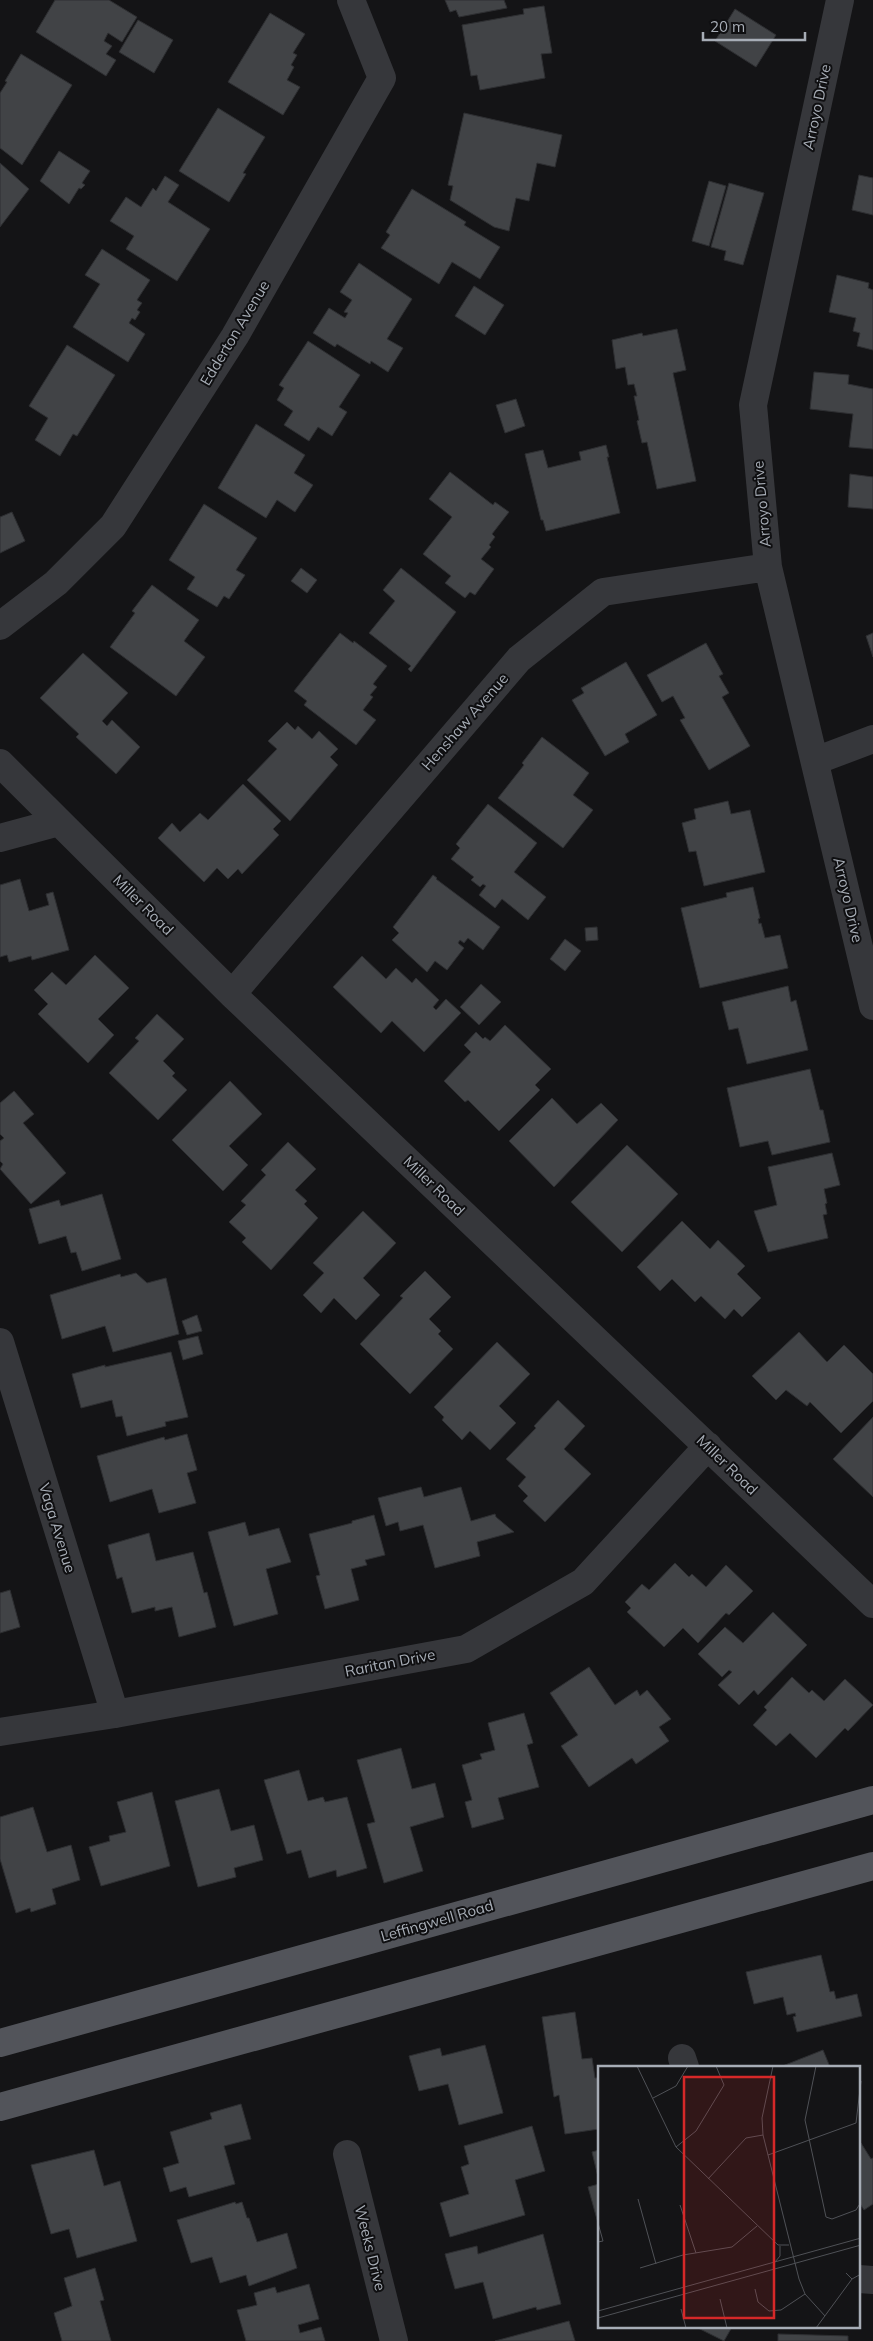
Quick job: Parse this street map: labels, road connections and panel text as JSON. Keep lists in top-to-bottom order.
{
  "streets": {
    "main road": ["Leffingwell Road"],
    "street": [
      "Arroyo Drive",
      "Edderton Avenue",
      "Henshaw Avenue",
      "Miller Road",
      "Vaga Avenue",
      "Raritan Drive",
      "Weeks Drive"
    ]
  },
  "crossings": [
    ["Arroyo Drive", "Henshaw Avenue"],
    ["Henshaw Avenue", "Miller Road"],
    ["Miller Road", "Raritan Drive"],
    ["Vaga Avenue", "Raritan Drive"]
  ],
  "scale_bar": "20 m"
}
